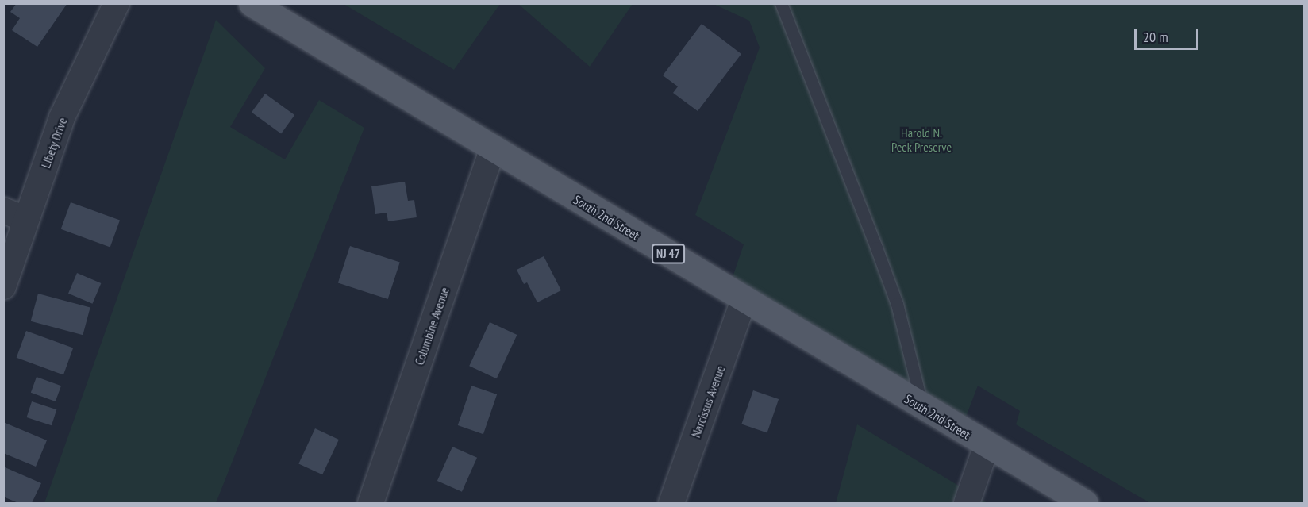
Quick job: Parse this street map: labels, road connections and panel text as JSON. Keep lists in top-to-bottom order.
{
  "streets": {
    "main road": ["South 2nd Street", "NJ 47"],
    "street": ["LIbety Drive", "Columbine Avenue", "Narcissus Avenue"]
  },
  "crossings": [
    ["South 2nd Street", "Columbine Avenue"],
    ["South 2nd Street", "Narcissus Avenue"]
  ],
  "parks": ["Harold N. Peek Preserve"],
  "scale_bar": "20 m"
}
